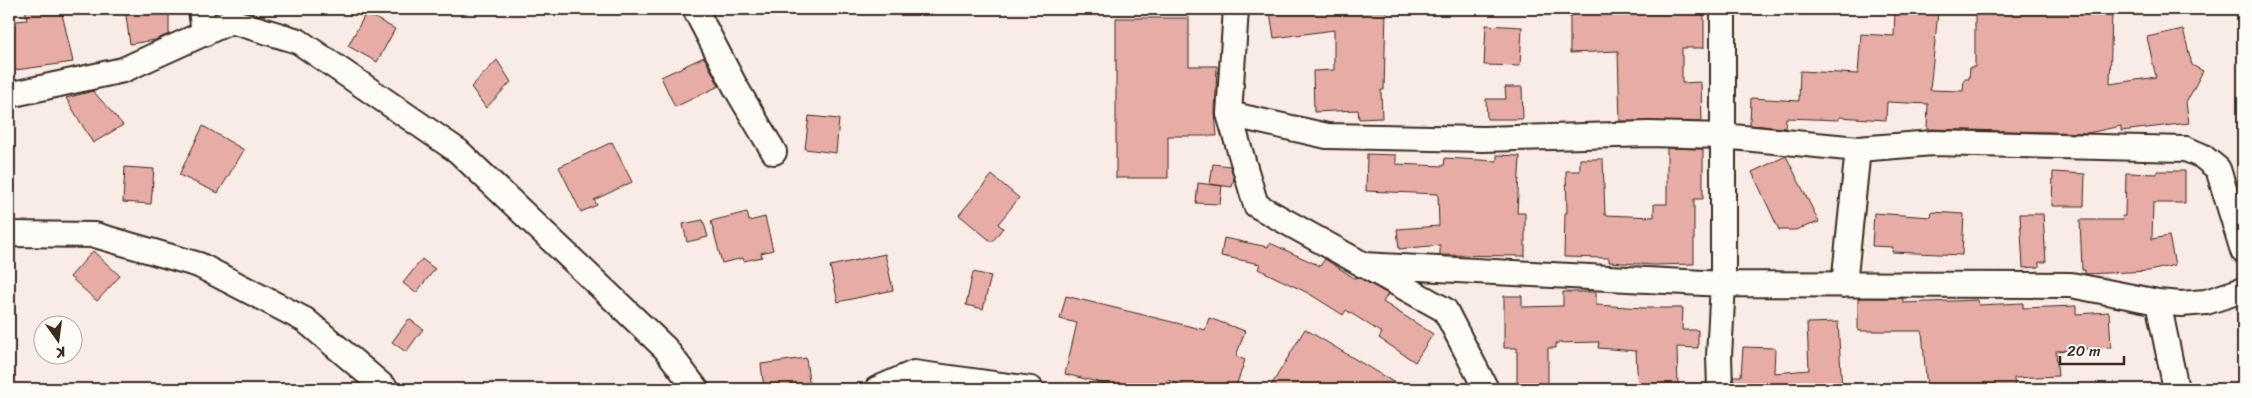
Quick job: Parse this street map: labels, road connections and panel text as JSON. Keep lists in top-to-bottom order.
{
  "scale_bar": "20 m",
  "north": "bottom"
}
